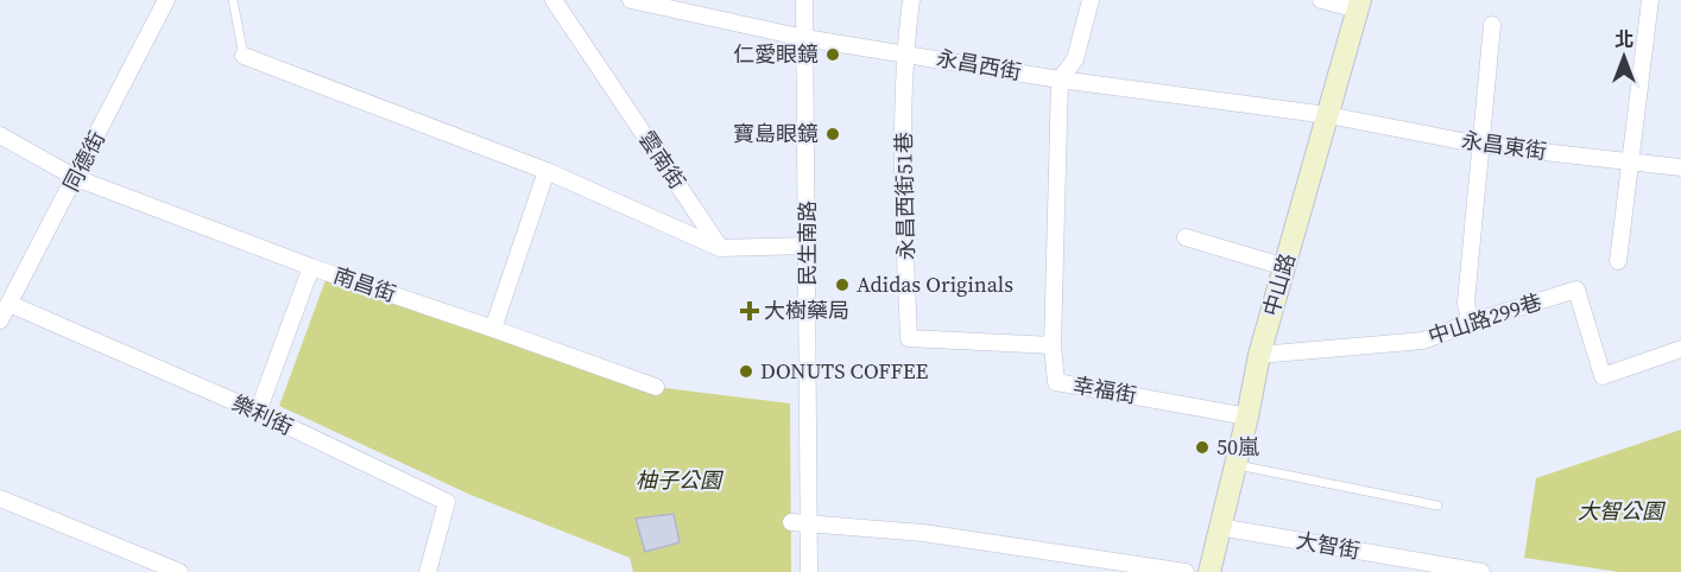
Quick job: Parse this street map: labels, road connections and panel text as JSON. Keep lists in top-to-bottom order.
{
  "streets": {
    "street": [
      "永昌西街",
      "永昌東街",
      "雲南街",
      "同德街",
      "永昌西街51巷",
      "民生南路",
      "南昌街",
      "中山路",
      "中山路299巷",
      "幸福街",
      "樂利街",
      "大智街"
    ]
  },
  "crossings": [
    ["永昌西街", "永昌東街"],
    ["永昌西街", "永昌西街51巷"],
    ["永昌西街", "民生南路"],
    ["永昌西街", "中山路"],
    ["永昌東街", "中山路"],
    ["同德街", "南昌街"],
    ["同德街", "樂利街"],
    ["永昌西街51巷", "幸福街"],
    ["中山路", "中山路299巷"],
    ["中山路", "幸福街"],
    ["中山路", "大智街"]
  ],
  "parks": ["柚子公園", "大智公園"],
  "places": {
    "other": [
      "仁愛眼鏡",
      "寶島眼鏡",
      "Adidas Originals",
      "DONUTS COFFEE",
      "50嵐"
    ],
    "health": ["大樹藥局"]
  },
  "north": "top"
}
